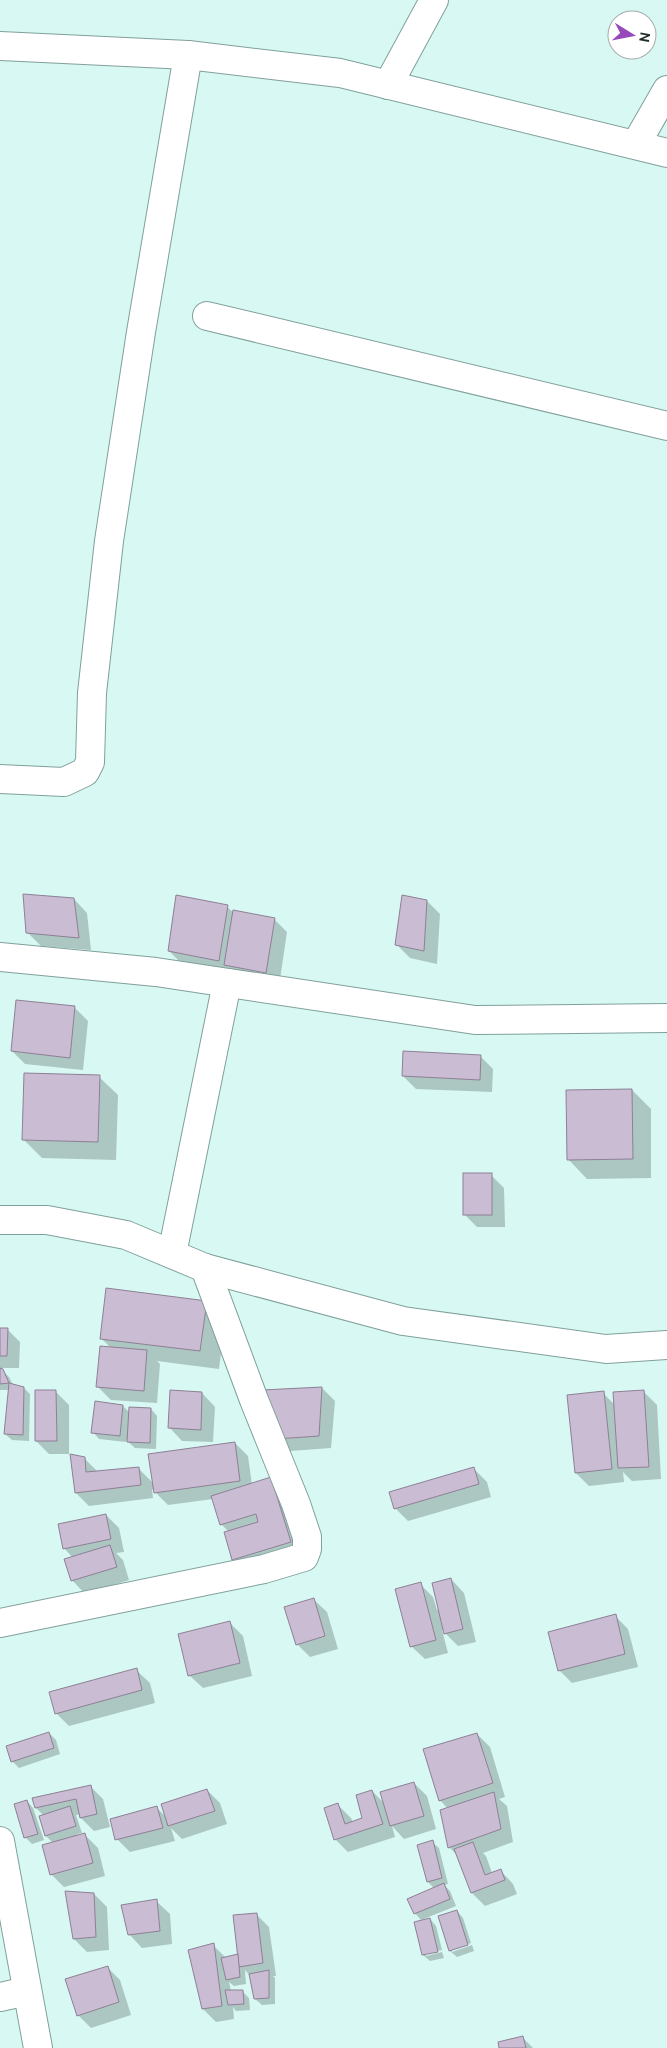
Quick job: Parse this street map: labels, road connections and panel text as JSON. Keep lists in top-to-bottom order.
{
  "north": "right"
}
